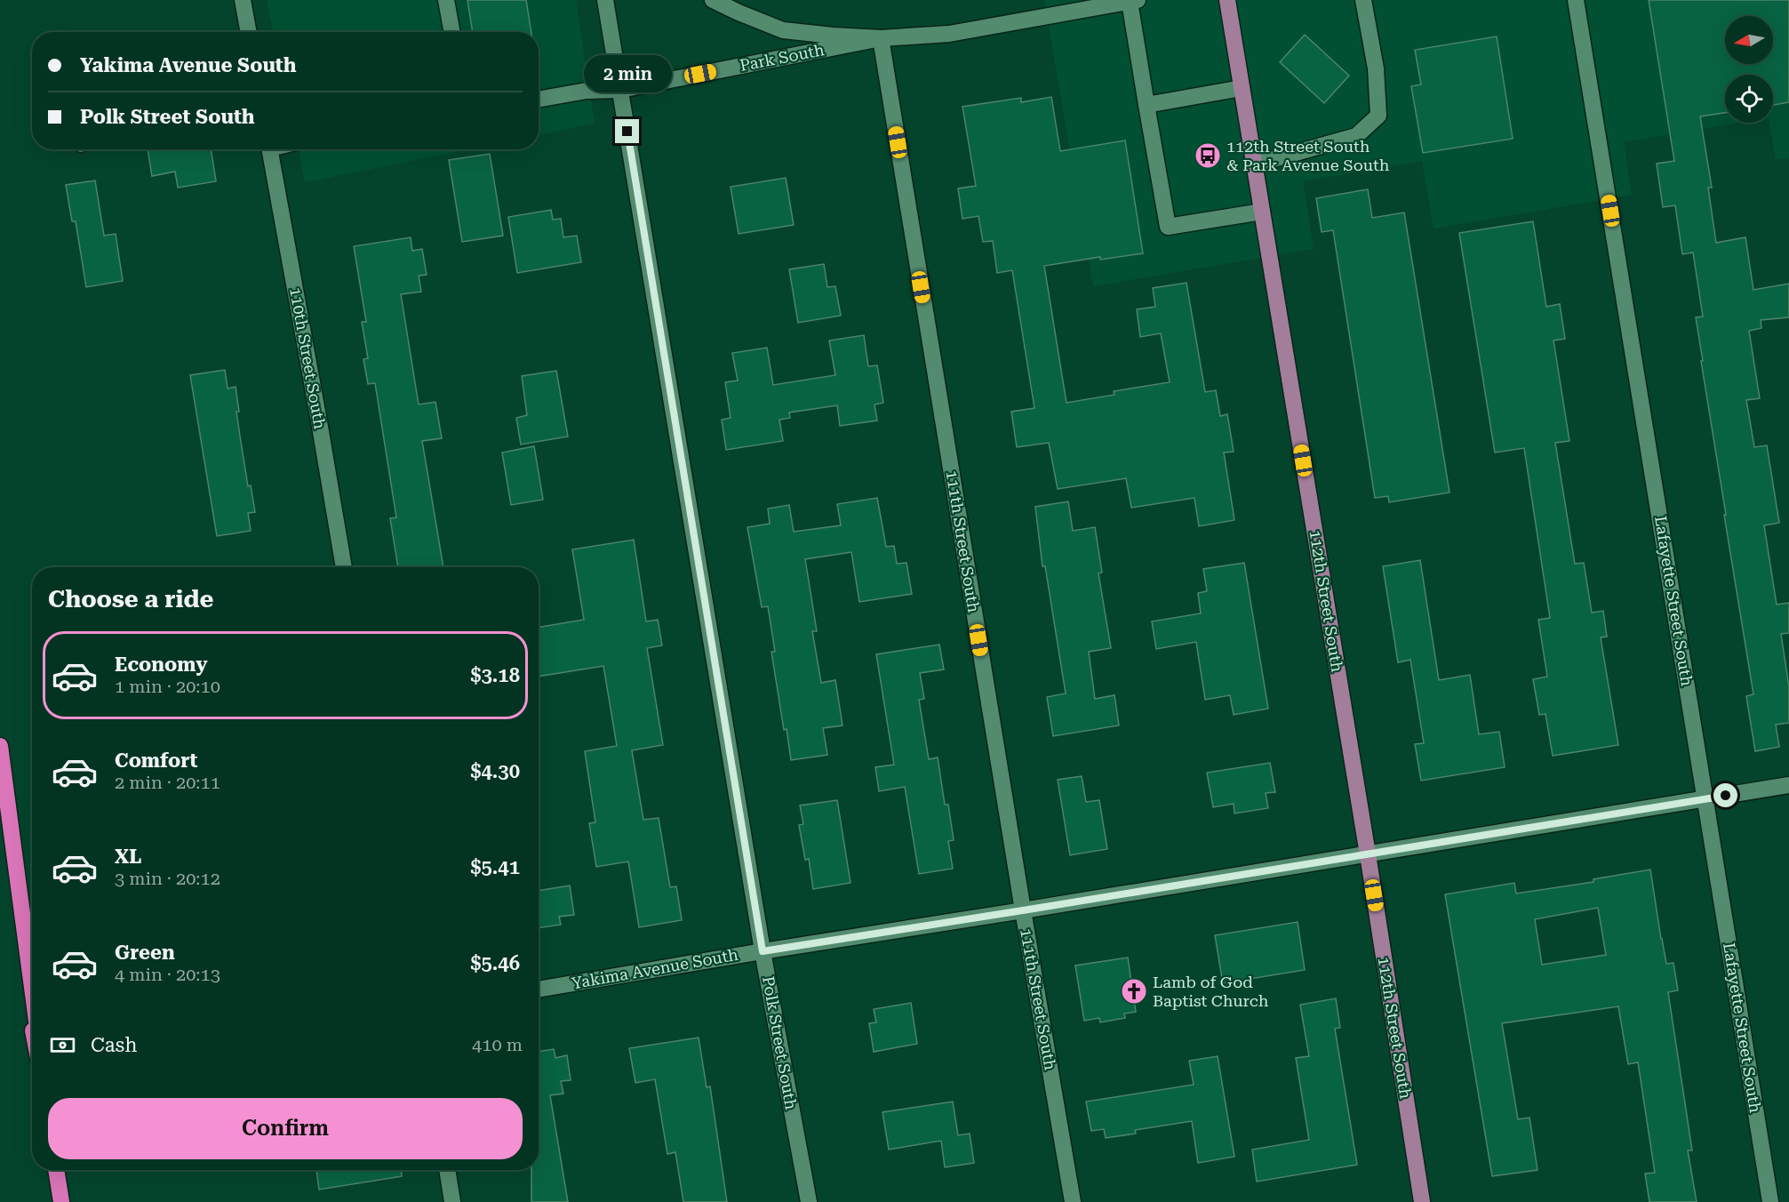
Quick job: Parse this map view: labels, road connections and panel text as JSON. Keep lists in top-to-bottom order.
{
  "streets": {
    "main road": ["112th Street South"],
    "street": [
      "Park South",
      "110th Street South",
      "111th Street South",
      "Lafayette Street South",
      "Yakima Avenue South",
      "Polk Street South"
    ]
  },
  "crossings": [
    ["Park South", "111th Street South"],
    ["Park South", "Polk Street South"],
    ["111th Street South", "Yakima Avenue South"],
    ["112th Street South", "Yakima Avenue South"],
    ["Lafayette Street South", "Yakima Avenue South"],
    ["Yakima Avenue South", "Polk Street South"]
  ],
  "places": {
    "bus stop": ["112th Street South & Park Avenue South"],
    "church": ["Lamb of God Baptist Church"]
  },
  "north": "left",
  "page": {
    "banner": ["Yakima Avenue South", "Polk Street South"],
    "bubble": "2 min",
    "heading": "Choose a ride",
    "list": [
      {
        "name": "Economy",
        "note": "1 min · 20:10",
        "value": "$3.18"
      },
      {
        "name": "Comfort",
        "note": "2 min · 20:11",
        "value": "$4.30"
      },
      {
        "name": "XL",
        "note": "3 min · 20:12",
        "value": "$5.41"
      },
      {
        "name": "Green",
        "note": "4 min · 20:13",
        "value": "$5.46"
      }
    ],
    "pay": ["Cash", "410 m"],
    "buttons": "Confirm"
  }
}
